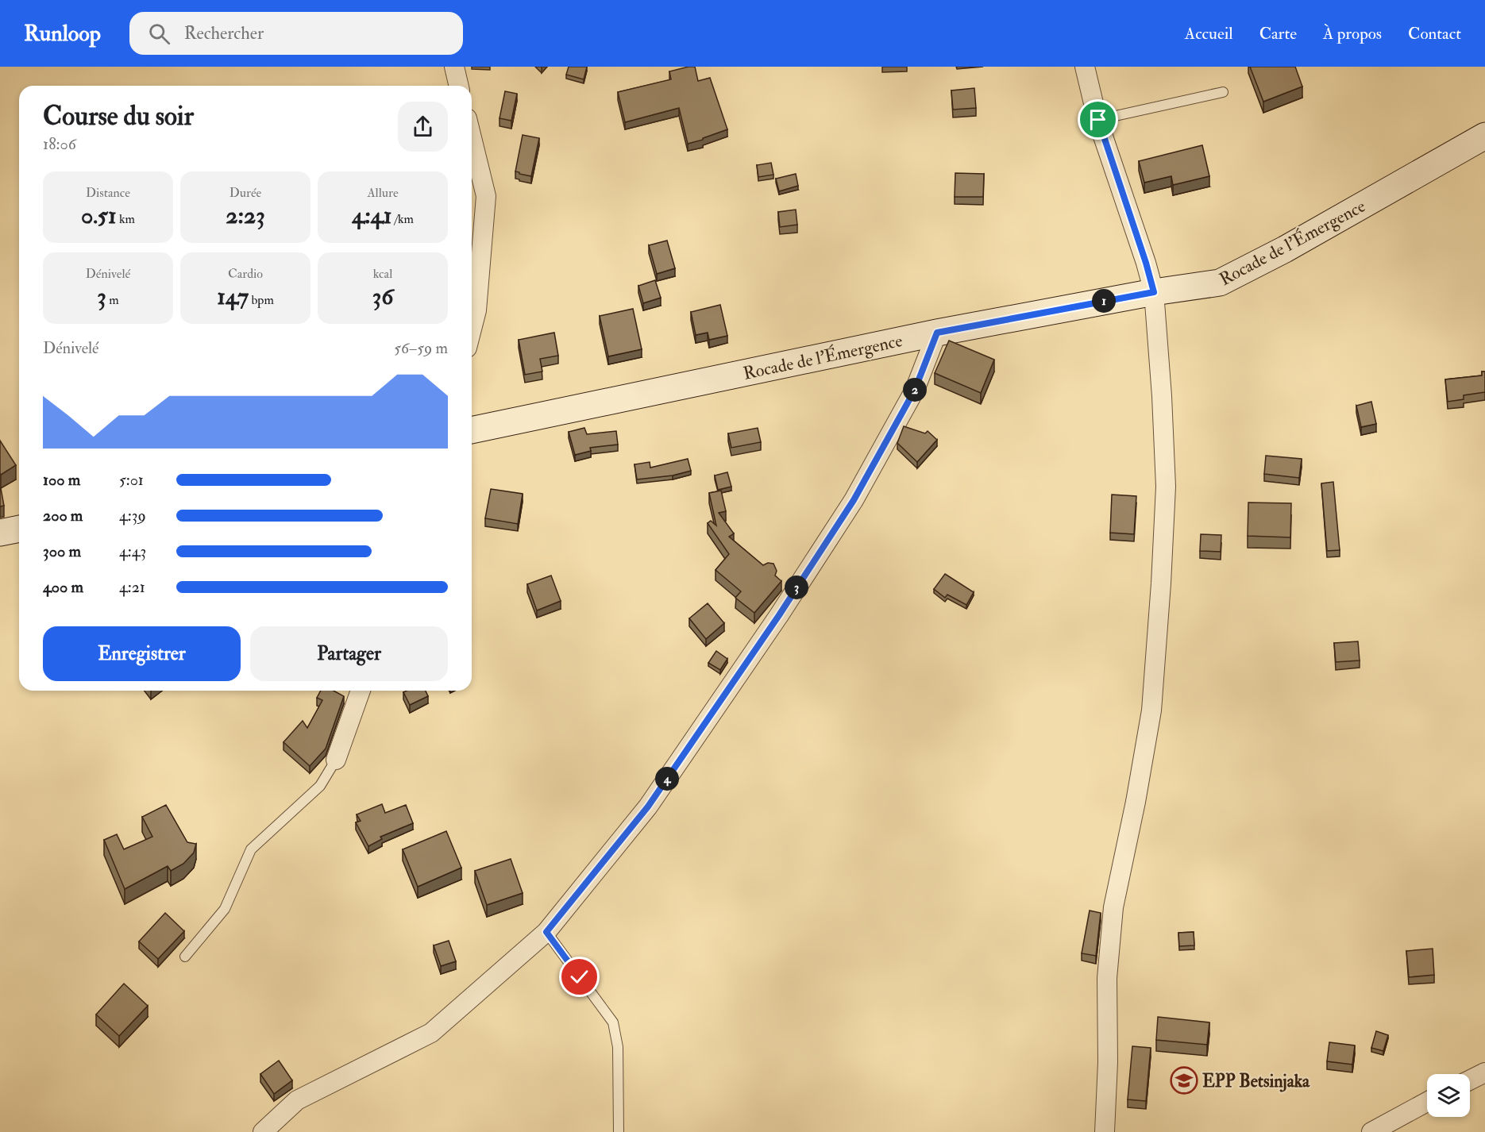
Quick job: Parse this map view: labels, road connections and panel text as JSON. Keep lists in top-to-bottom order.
{
  "streets": {
    "street": ["Rocade de l'Émergence"]
  },
  "places": {
    "school or university": ["EPP Betsinjaka"]
  },
  "page": {
    "header": "Runloop",
    "search": "Rechercher",
    "nav": [
      "Accueil",
      "Carte",
      "À propos",
      "Contact"
    ],
    "heading": ["Course du soir", "18:06"],
    "stats": [
      ["Distance", "0.51 km"],
      ["Durée", "2:23"],
      ["Allure", "4:41 /km"],
      ["Dénivelé", "3 m"],
      ["Cardio", "147 bpm"],
      ["kcal", "36"]
    ],
    "pins": [
      "1",
      "2",
      "3",
      "4"
    ],
    "chart": ["Dénivelé", "56–59 m"],
    "list": [
      {
        "name": "100 m",
        "note": "5:01"
      },
      {
        "name": "200 m",
        "note": "4:39"
      },
      {
        "name": "300 m",
        "note": "4:43"
      },
      {
        "name": "400 m",
        "note": "4:21"
      }
    ],
    "buttons": ["Enregistrer", "Partager"]
  }
}
